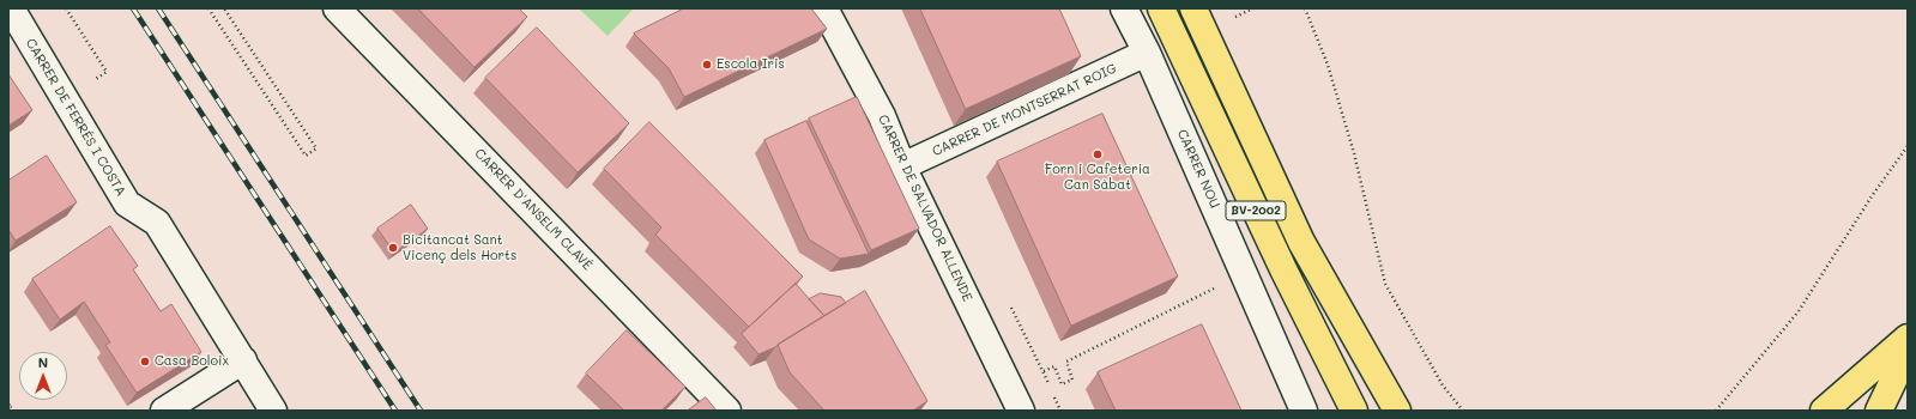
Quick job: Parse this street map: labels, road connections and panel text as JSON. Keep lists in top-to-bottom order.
{
  "streets": {
    "main road": ["BV-2002"],
    "street": [
      "CARRER DE MONTSERRAT ROIG",
      "CARRER DE FERRÉS I COSTA",
      "CARRER NOU",
      "CARRER DE SALVADOR ALLENDE",
      "CARRER D'ANSELM CLAVÉ"
    ]
  },
  "crossings": [
    ["CARRER DE MONTSERRAT ROIG", "CARRER NOU"],
    ["CARRER DE MONTSERRAT ROIG", "CARRER DE SALVADOR ALLENDE"]
  ],
  "places": [
    "Escola Iris",
    "Forn i Cafeteria Can Sàbat",
    "Bicitancat Sant Vicenç dels Horts",
    "Casa Boloix"
  ],
  "north": "top"
}
